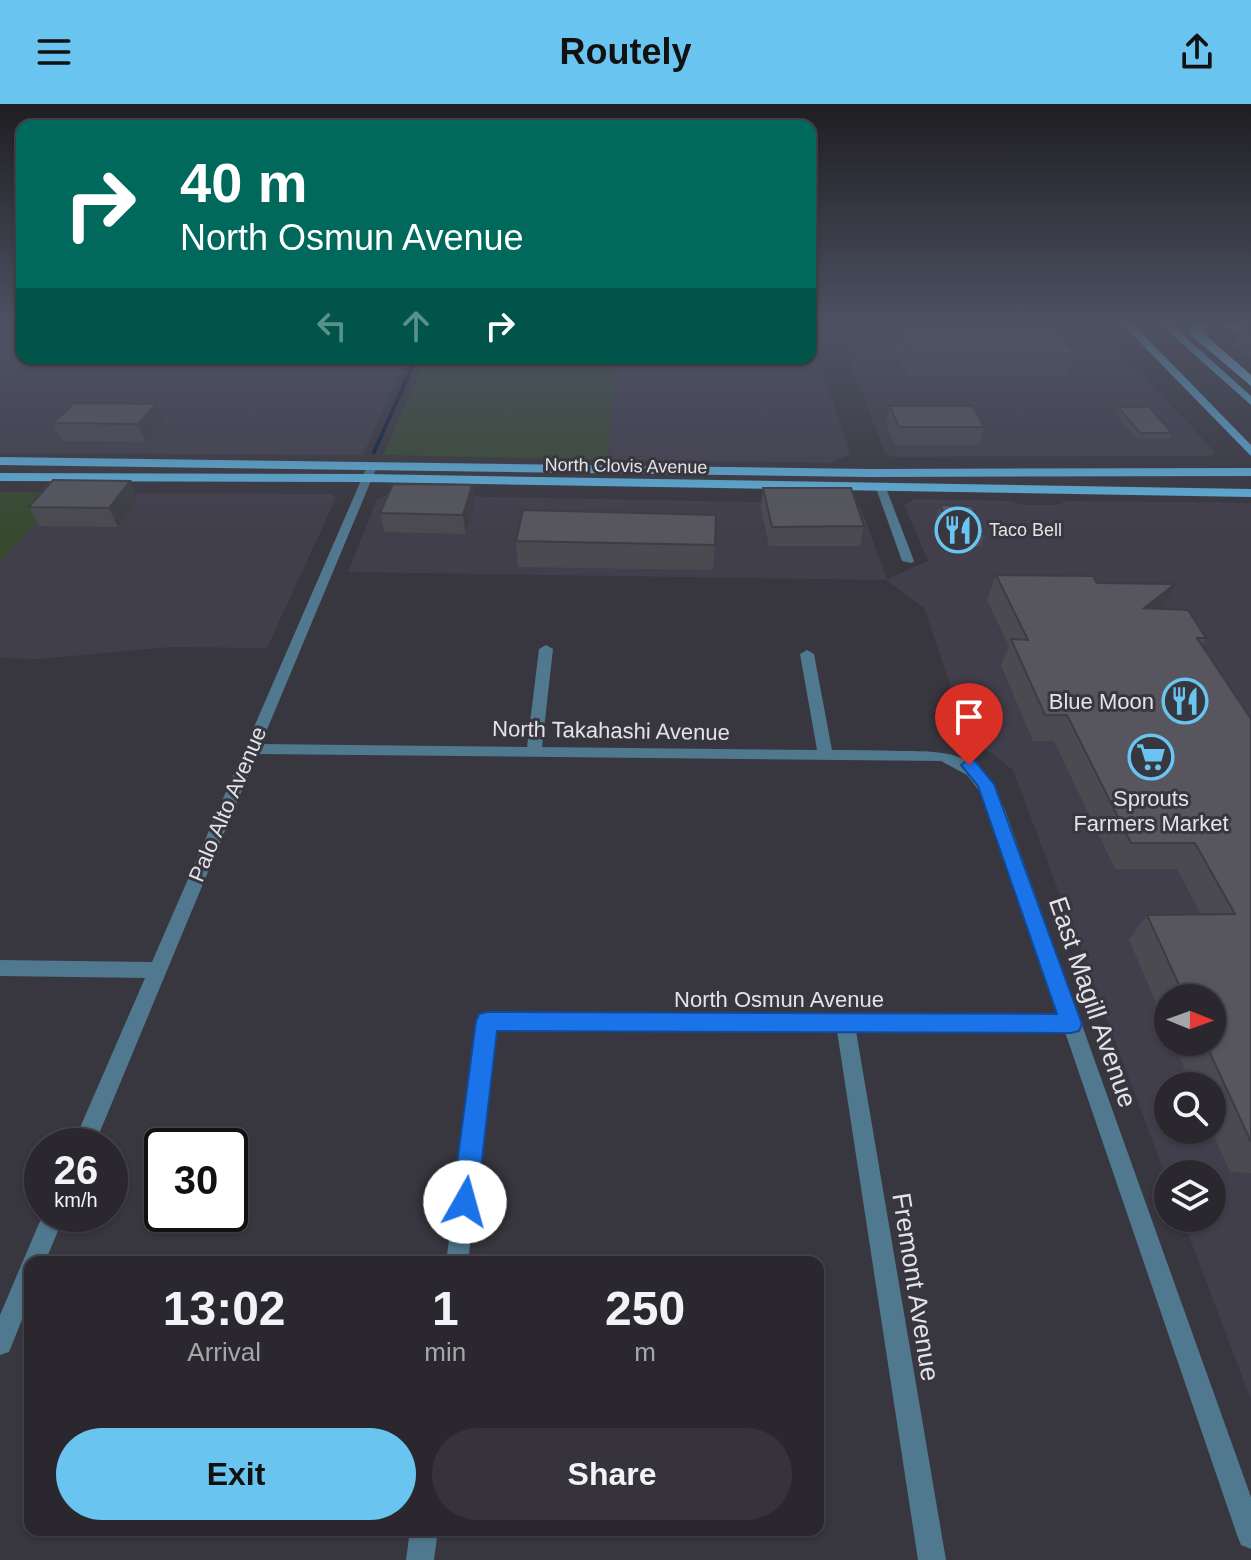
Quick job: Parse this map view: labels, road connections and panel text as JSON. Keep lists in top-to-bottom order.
{
  "streets": {
    "main road": ["North Clovis Avenue"],
    "street": [
      "North Takahashi Avenue",
      "Palo Alto Avenue",
      "North Osmun Avenue",
      "East Magill Avenue",
      "Fremont Avenue"
    ]
  },
  "crossings": [
    ["North Clovis Avenue", "Palo Alto Avenue"],
    ["North Takahashi Avenue", "Palo Alto Avenue"],
    ["North Takahashi Avenue", "East Magill Avenue"],
    ["North Osmun Avenue", "East Magill Avenue"],
    ["North Osmun Avenue", "Fremont Avenue"]
  ],
  "places": {
    "restaurant": ["Taco Bell", "Blue Moon"],
    "supermarket": ["Sprouts Farmers Market"]
  },
  "north": "right",
  "page": {
    "header": "Routely",
    "turn": ["40 m", "North Osmun Avenue"],
    "speed": "26 km/h",
    "limit": "30",
    "eta": [
      "13:02",
      "Arrival",
      "1",
      "min",
      "250",
      "m"
    ],
    "buttons": ["Exit", "Share"]
  }
}
